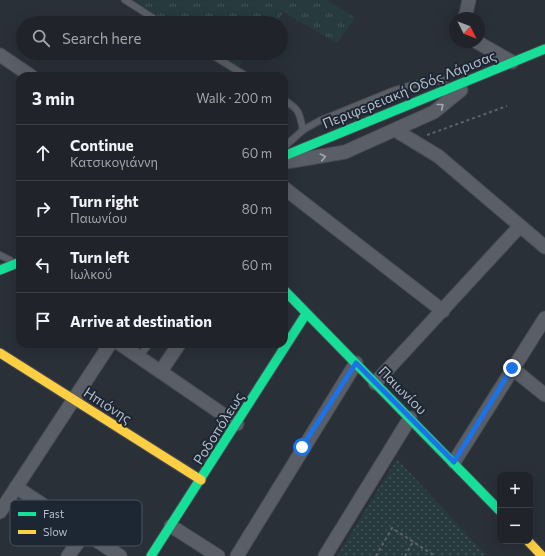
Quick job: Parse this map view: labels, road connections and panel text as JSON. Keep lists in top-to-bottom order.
{
  "streets": {
    "main road": [
      "Περιφερειακή Οδός Λάρισας",
      "Παιωνίου",
      "Ηπιόνης",
      "Ροδοπόλεως"
    ]
  },
  "crossings": [
    ["Παιωνίου", "Ροδοπόλεως"],
    ["Ηπιόνης", "Ροδοπόλεως"]
  ],
  "legend": ["Fast", "Slow"],
  "north": "bottom right",
  "page": {
    "search": "Search here",
    "heading": ["3 min", "Walk · 200 m"],
    "list": [
      ["Continue", "Κατσικογιάννη", "60 m"],
      ["Turn right", "Παιωνίου", "80 m"],
      ["Turn left", "Ιωλκού", "60 m"],
      "Arrive at destination"
    ],
    "map_buttons": ["+", "−"]
  }
}
